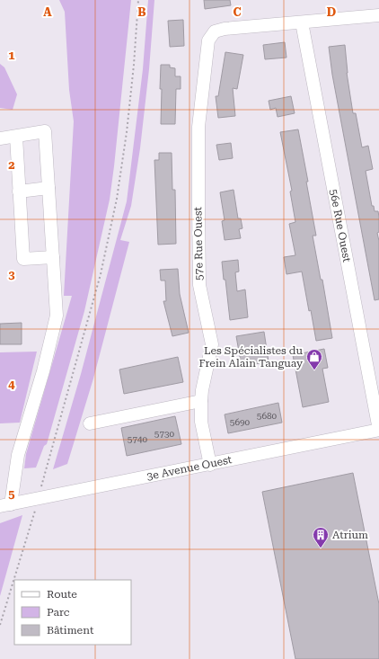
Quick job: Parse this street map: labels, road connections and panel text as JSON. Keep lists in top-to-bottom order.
{
  "streets": {
    "street": ["56e Rue Ouest", "57e Rue Ouest", "3e Avenue Ouest"]
  },
  "crossings": [
    ["56e Rue Ouest", "57e Rue Ouest"],
    ["56e Rue Ouest", "3e Avenue Ouest"],
    ["57e Rue Ouest", "3e Avenue Ouest"]
  ],
  "places": {
    "shop": ["Les Spécialistes du Frein Alain Tanguay"],
    "building": ["Atrium"]
  },
  "house_numbers": [
    "5680",
    "5690",
    "5730",
    "5740"
  ],
  "legend": ["Route", "Parc", "Bâtiment"],
  "grid": {
    "columns": [
      "A",
      "B",
      "C",
      "D"
    ],
    "rows": [
      "1",
      "2",
      "3",
      "4",
      "5"
    ]
  }
}
